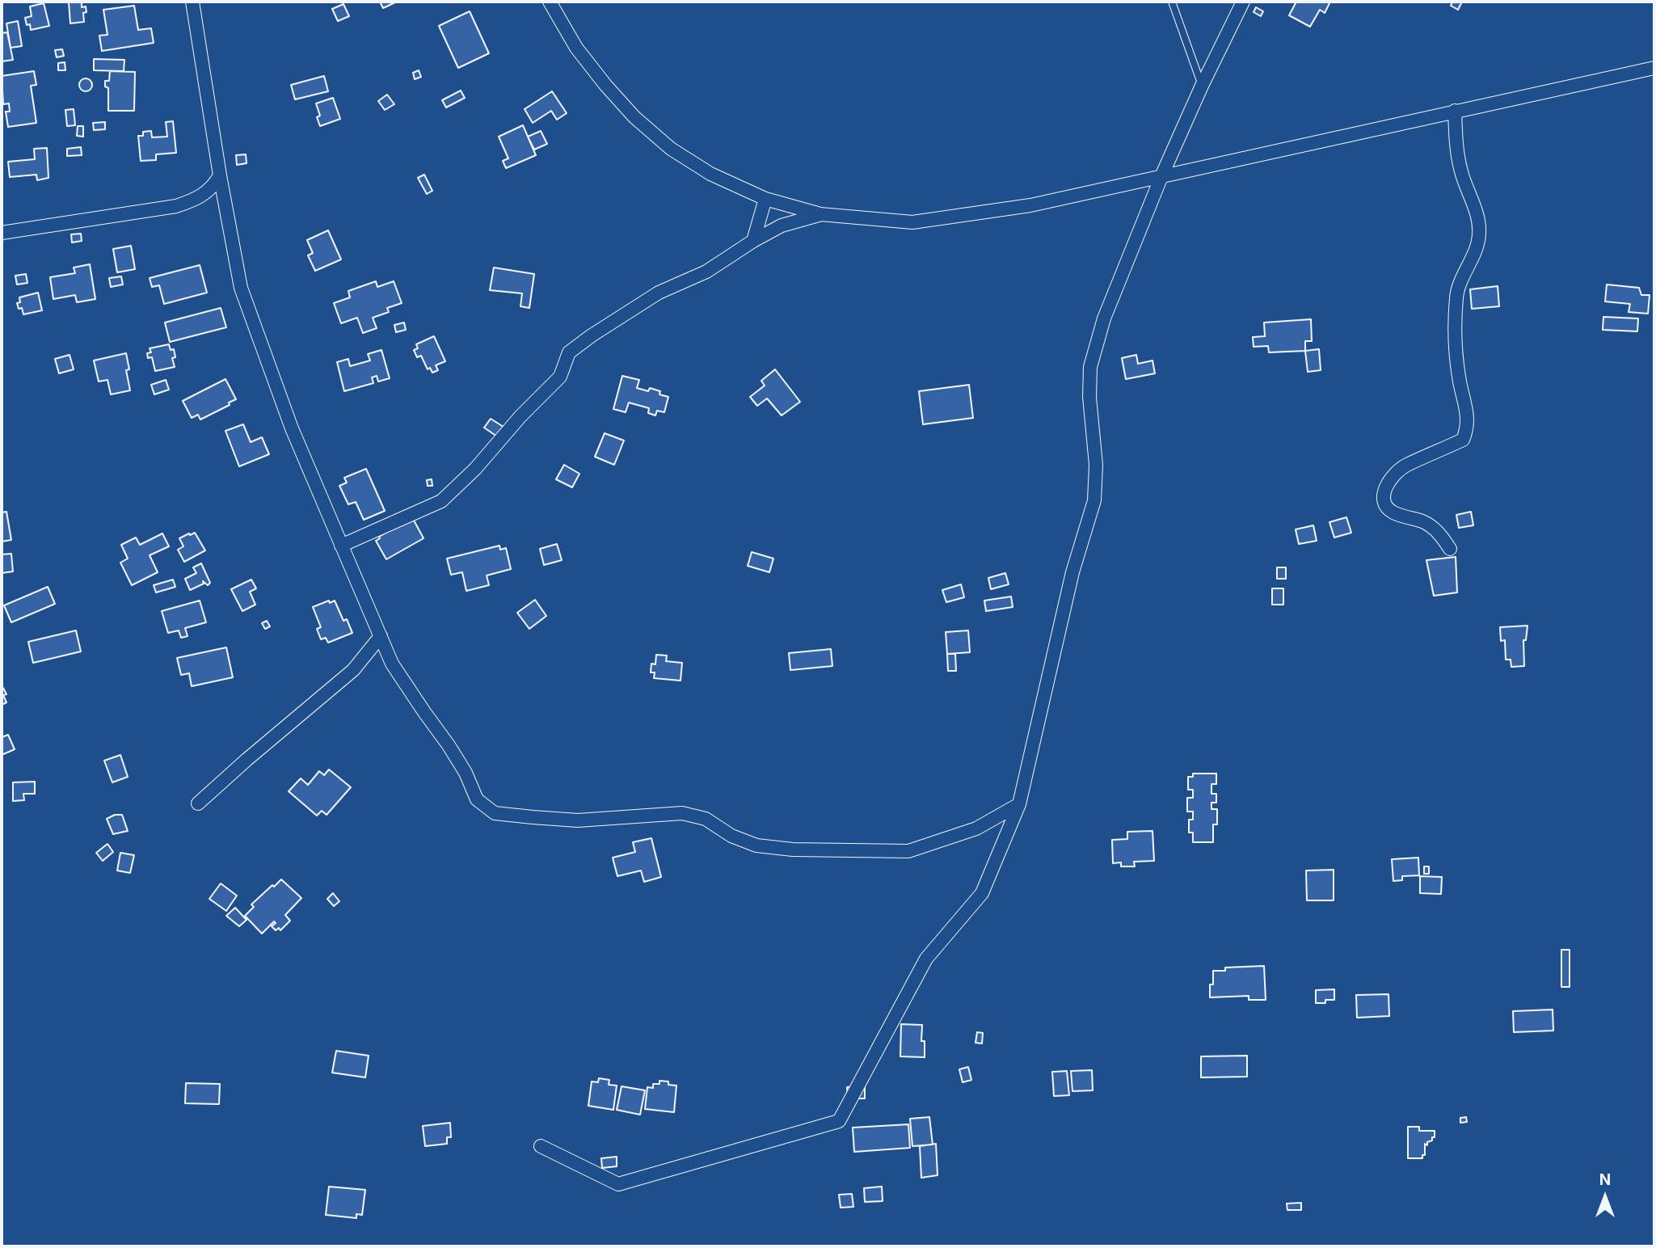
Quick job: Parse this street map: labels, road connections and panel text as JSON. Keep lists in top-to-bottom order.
{
  "north": "top"
}
